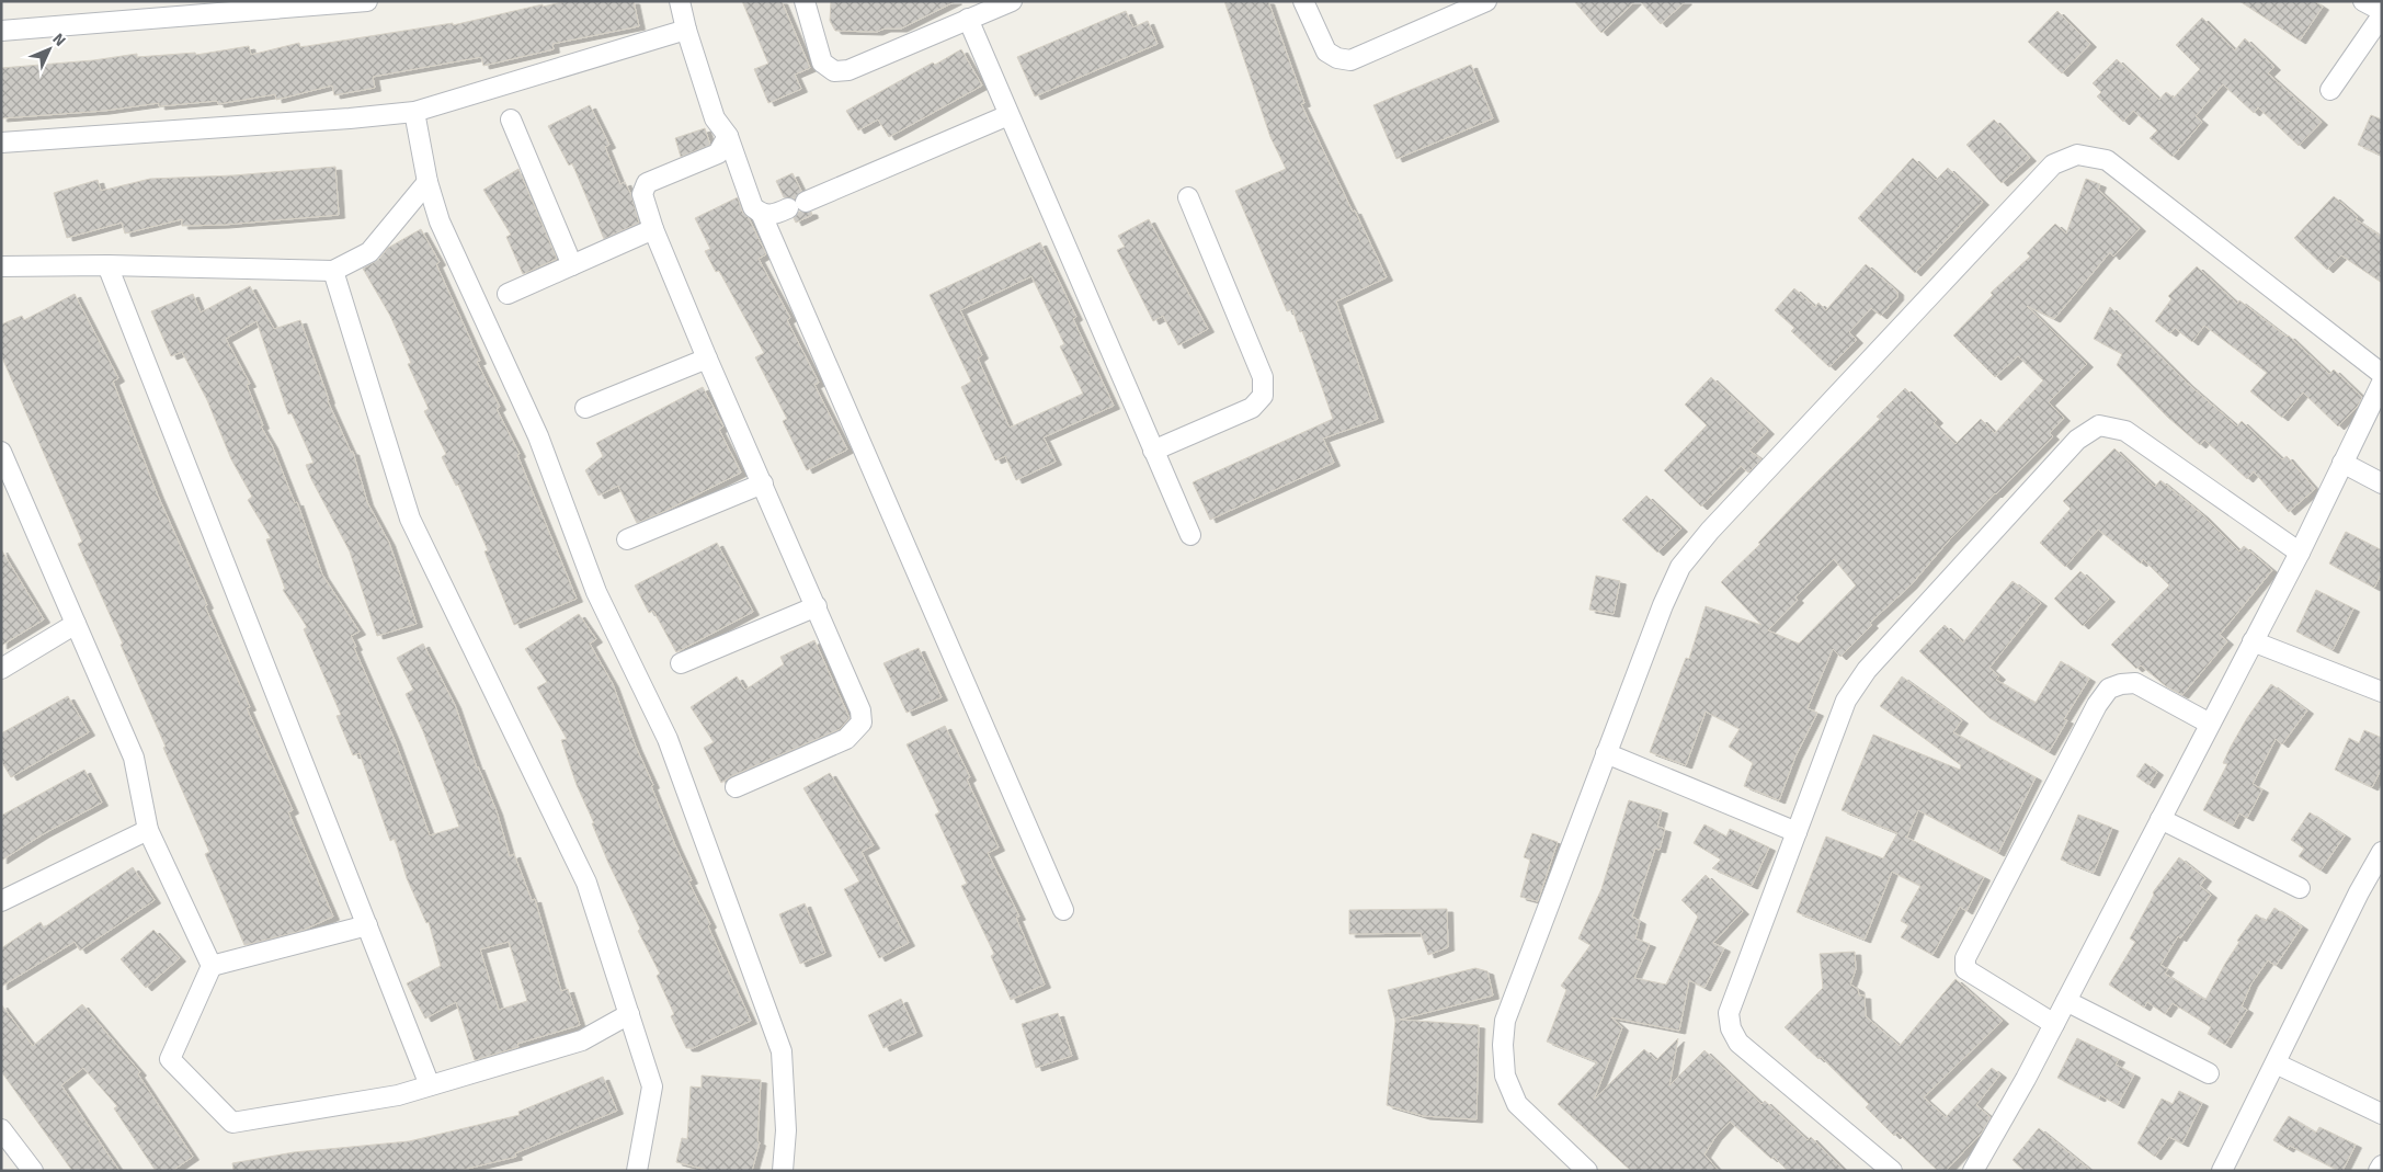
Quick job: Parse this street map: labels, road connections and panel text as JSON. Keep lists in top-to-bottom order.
{
  "north": "top right"
}
